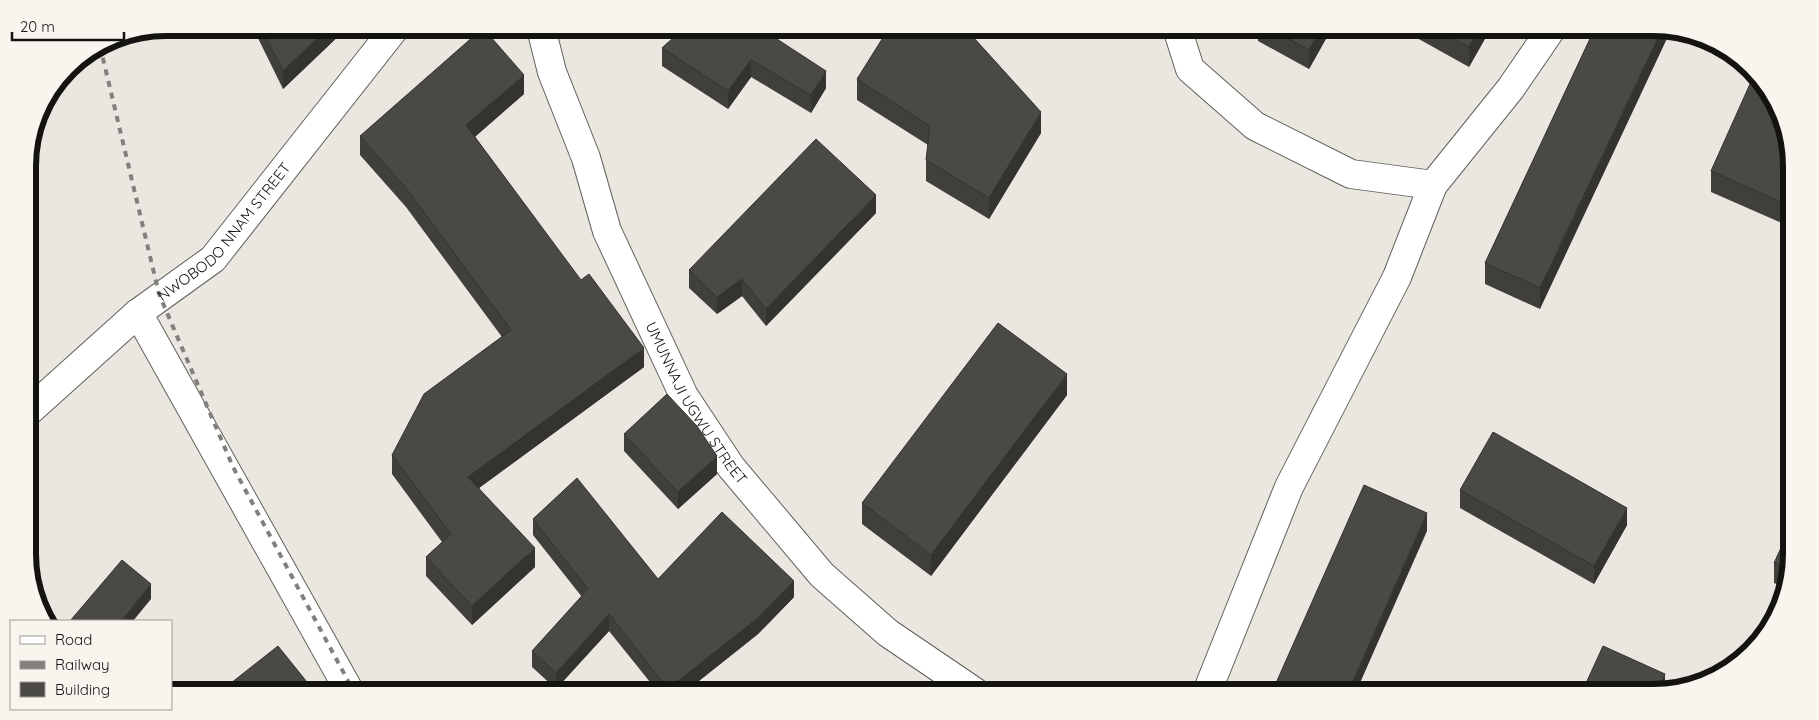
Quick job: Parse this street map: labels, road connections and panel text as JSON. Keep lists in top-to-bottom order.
{
  "streets": {
    "street": ["NWOBODO NNAM STREET", "UMUNNAJI UGWU STREET"]
  },
  "legend": ["Road", "Railway", "Building"],
  "scale_bar": "20 m"
}
